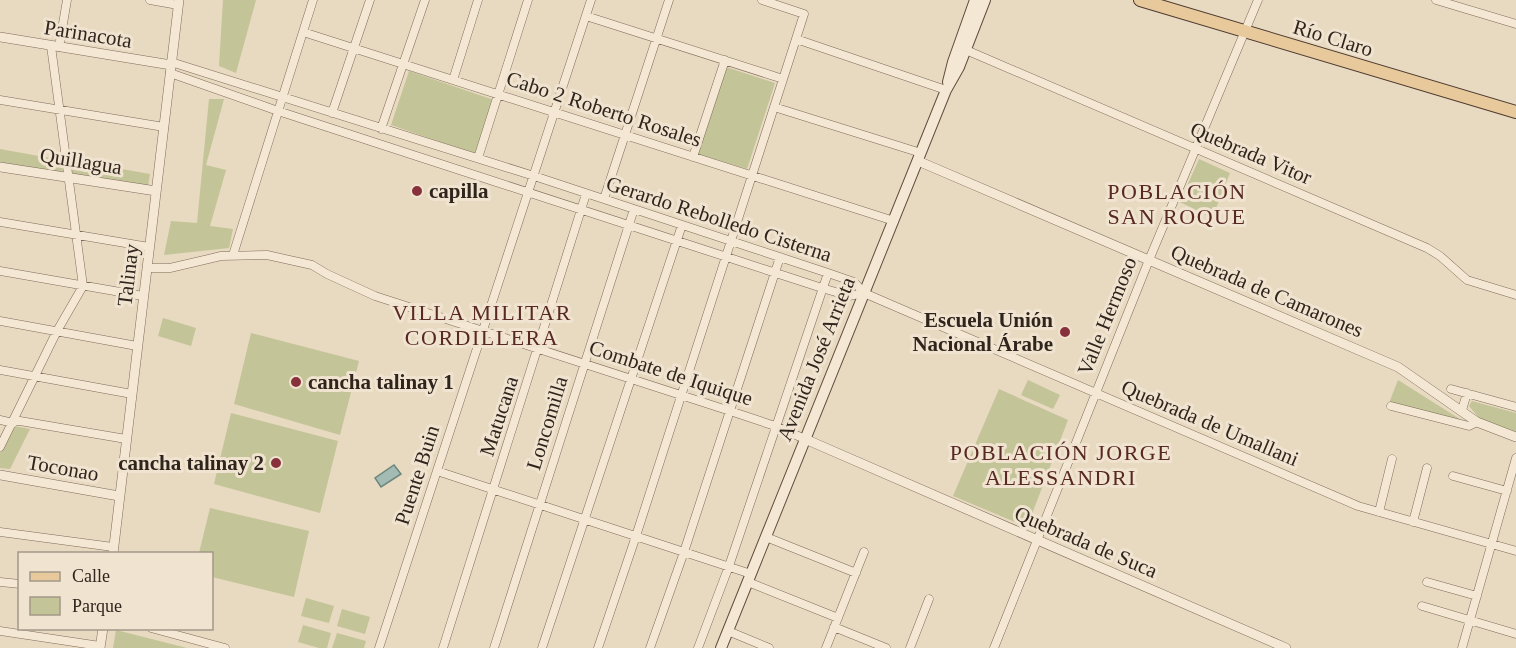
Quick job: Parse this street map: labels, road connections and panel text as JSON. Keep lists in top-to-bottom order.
{
  "streets": {
    "main road": ["Río Claro", "Avenida José Arrieta"],
    "street": [
      "Parinacota",
      "Cabo 2 Roberto Rosales",
      "Quebrada Vitor",
      "Quillagua",
      "Gerardo Rebolledo Cisterna",
      "Talinay",
      "Quebrada de Camarones",
      "Valle Hermoso",
      "Combate de Iquique",
      "Matucana",
      "Loncomilla",
      "Quebrada de Umallani",
      "Toconao",
      "Puente Buin",
      "Quebrada de Suca"
    ]
  },
  "crossings": [
    ["Parinacota", "Gerardo Rebolledo Cisterna"],
    ["Parinacota", "Talinay"],
    ["Río Claro", "Valle Hermoso"],
    ["Cabo 2 Roberto Rosales", "Avenida José Arrieta"],
    ["Cabo 2 Roberto Rosales", "Puente Buin"],
    ["Quebrada Vitor", "Valle Hermoso"],
    ["Quebrada Vitor", "Avenida José Arrieta"],
    ["Quillagua", "Talinay"],
    ["Gerardo Rebolledo Cisterna", "Talinay"],
    ["Gerardo Rebolledo Cisterna", "Avenida José Arrieta"],
    ["Gerardo Rebolledo Cisterna", "Matucana"],
    ["Gerardo Rebolledo Cisterna", "Loncomilla"],
    ["Gerardo Rebolledo Cisterna", "Quebrada de Umallani"],
    ["Gerardo Rebolledo Cisterna", "Puente Buin"],
    ["Talinay", "Combate de Iquique"],
    ["Talinay", "Toconao"],
    ["Quebrada de Camarones", "Valle Hermoso"],
    ["Quebrada de Camarones", "Avenida José Arrieta"],
    ["Valle Hermoso", "Quebrada de Umallani"],
    ["Valle Hermoso", "Quebrada de Suca"],
    ["Avenida José Arrieta", "Combate de Iquique"],
    ["Avenida José Arrieta", "Quebrada de Umallani"],
    ["Avenida José Arrieta", "Quebrada de Suca"],
    ["Combate de Iquique", "Matucana"],
    ["Combate de Iquique", "Loncomilla"],
    ["Combate de Iquique", "Puente Buin"],
    ["Combate de Iquique", "Quebrada de Suca"]
  ],
  "districts": ["POBLACIÓN SAN ROQUE", "VILLA MILITAR CORDILLERA", "POBLACIÓN JORGE ALESSANDRI"],
  "places": [
    "capilla",
    "Escuela Unión Nacional Árabe",
    "cancha talinay 1",
    "cancha talinay 2"
  ],
  "legend": ["Calle", "Parque"]
}
